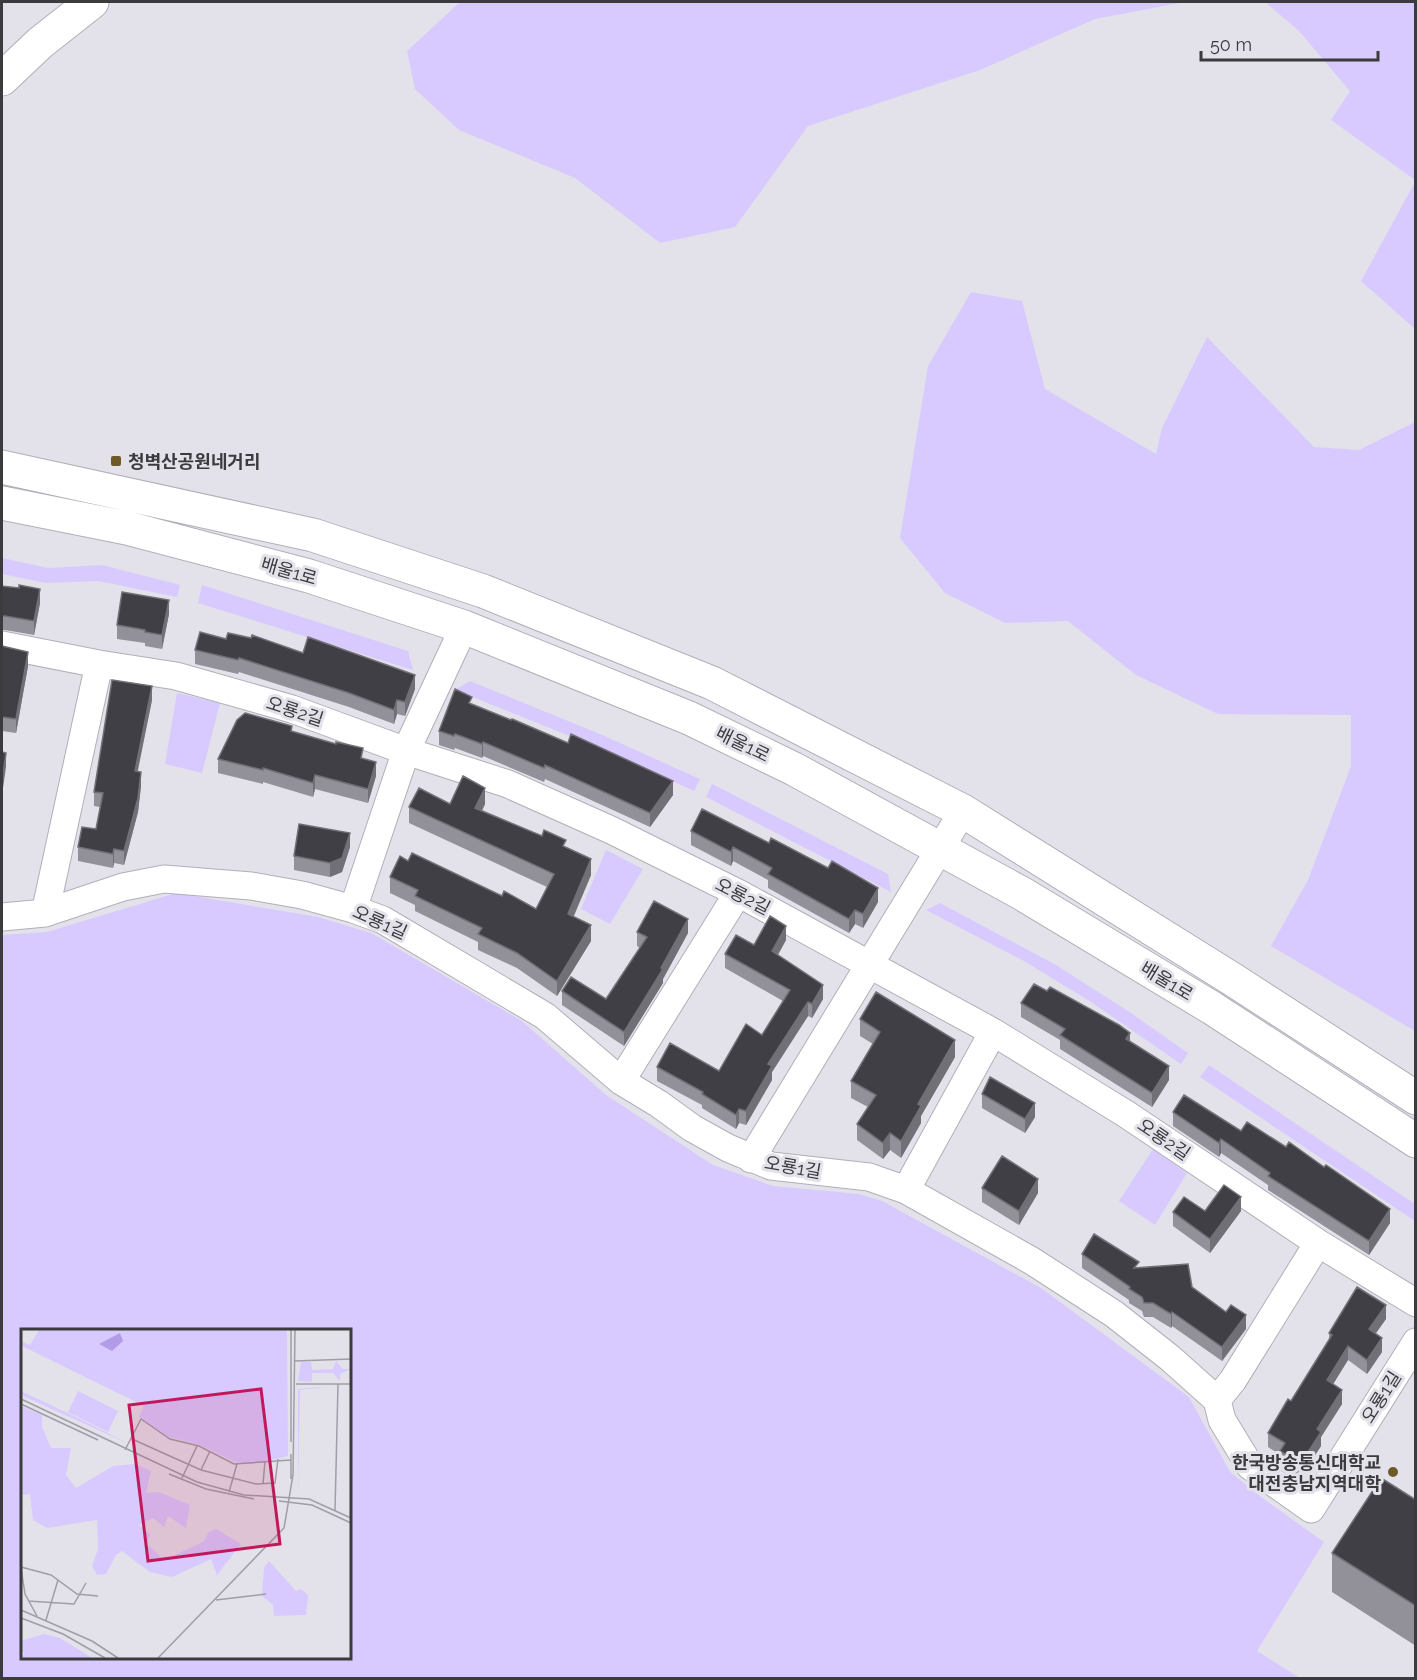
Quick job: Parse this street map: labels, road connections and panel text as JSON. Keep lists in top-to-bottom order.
{
  "streets": {
    "main road": ["배울1로"],
    "street": ["오룡2길", "오룡1길"]
  },
  "places": {
    "transit": ["청벽산공원네거리"],
    "other": ["한국방송통신대학교 대전충남지역대학"]
  },
  "scale_bar": "50 m"
}
